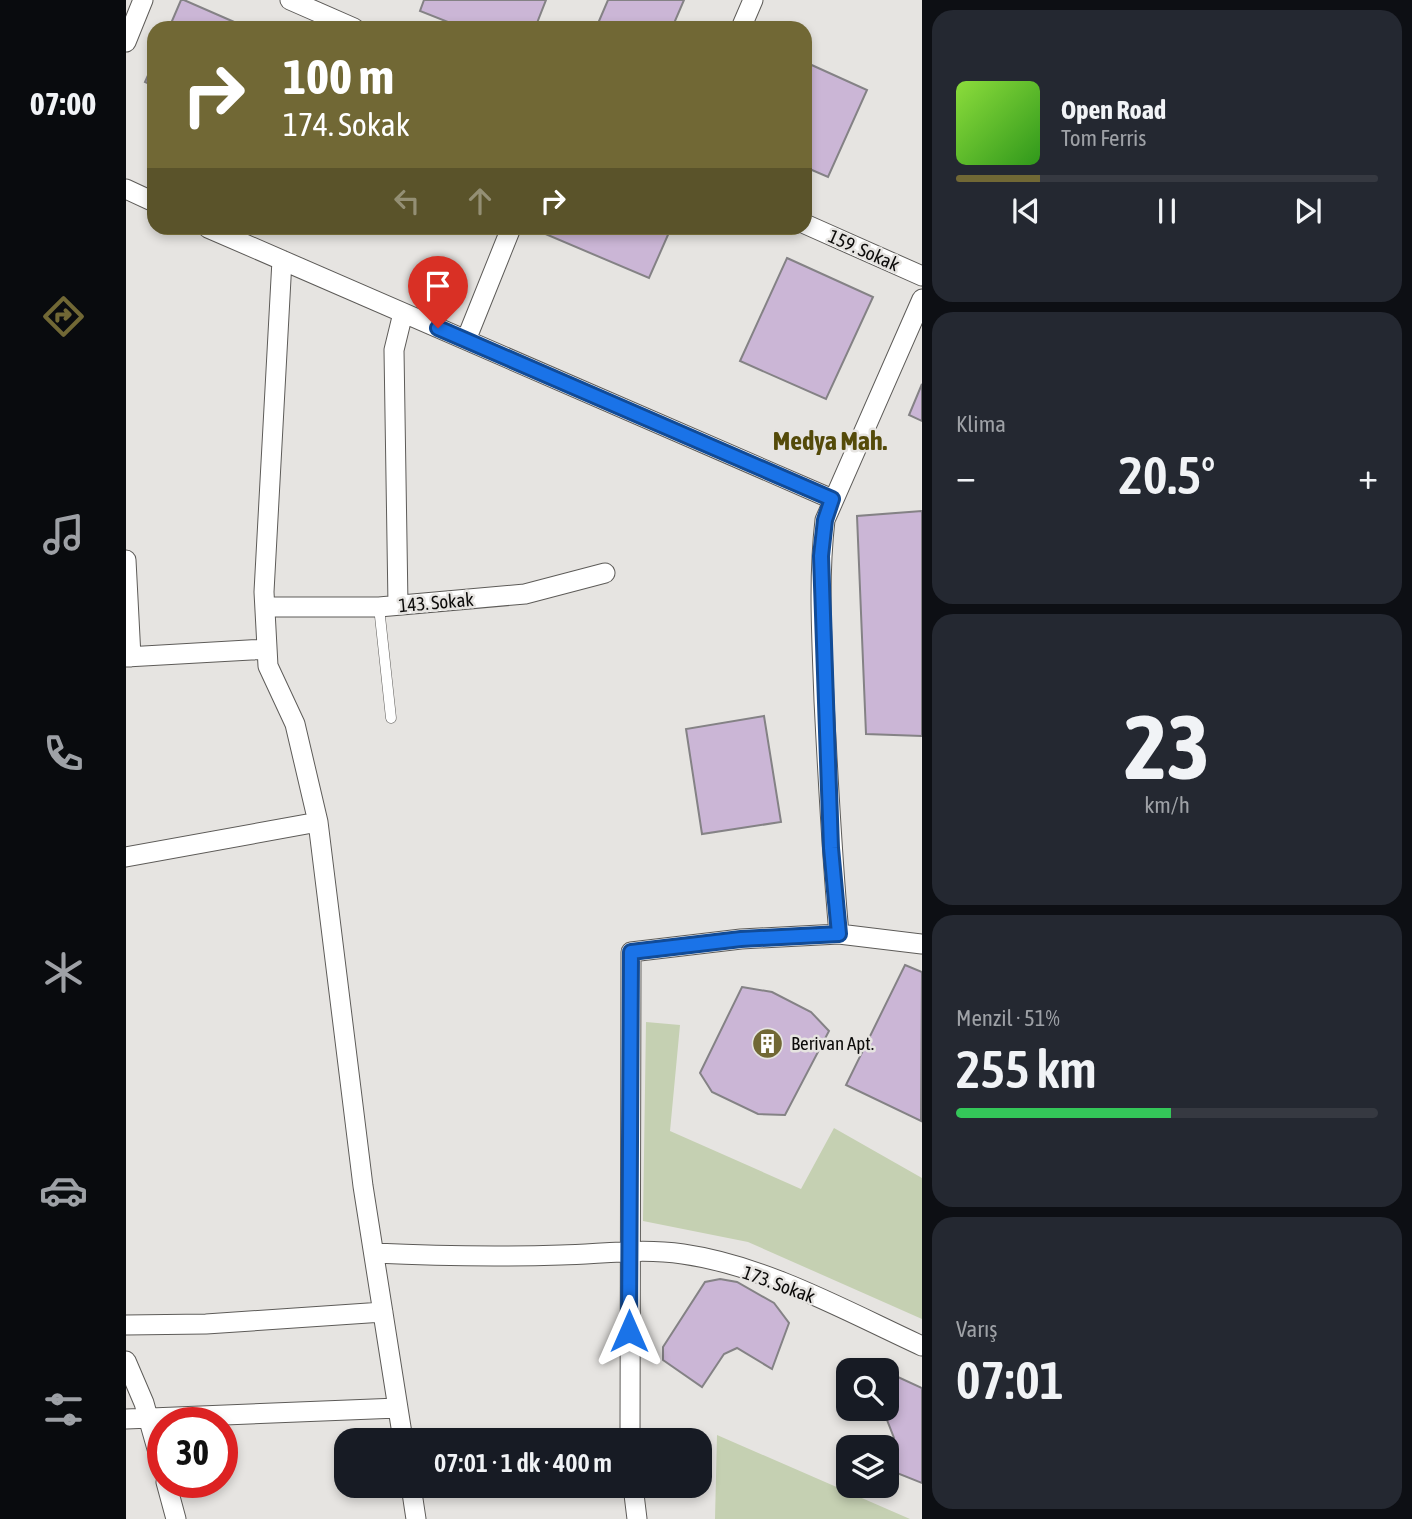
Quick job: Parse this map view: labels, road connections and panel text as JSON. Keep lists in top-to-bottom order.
{
  "streets": {
    "street": ["159. Sokak", "143. Sokak", "173. Sokak"]
  },
  "districts": ["Medya Mah."],
  "places": {
    "building": ["Berivan Apt."]
  },
  "page": {
    "tabs": "07:00",
    "turn": ["100 m", "174. Sokak"],
    "song": ["Open Road", "Tom Ferris"],
    "tile": [
      "Klima",
      ["23", "km/h"],
      ["Menzil · 51%", "255 km"],
      ["Varış", "07:01"]
    ],
    "heat": ["−", "20.5°", "+"],
    "limit": "30",
    "trip": "07:01 · 1 dk · 400 m"
  }
}
